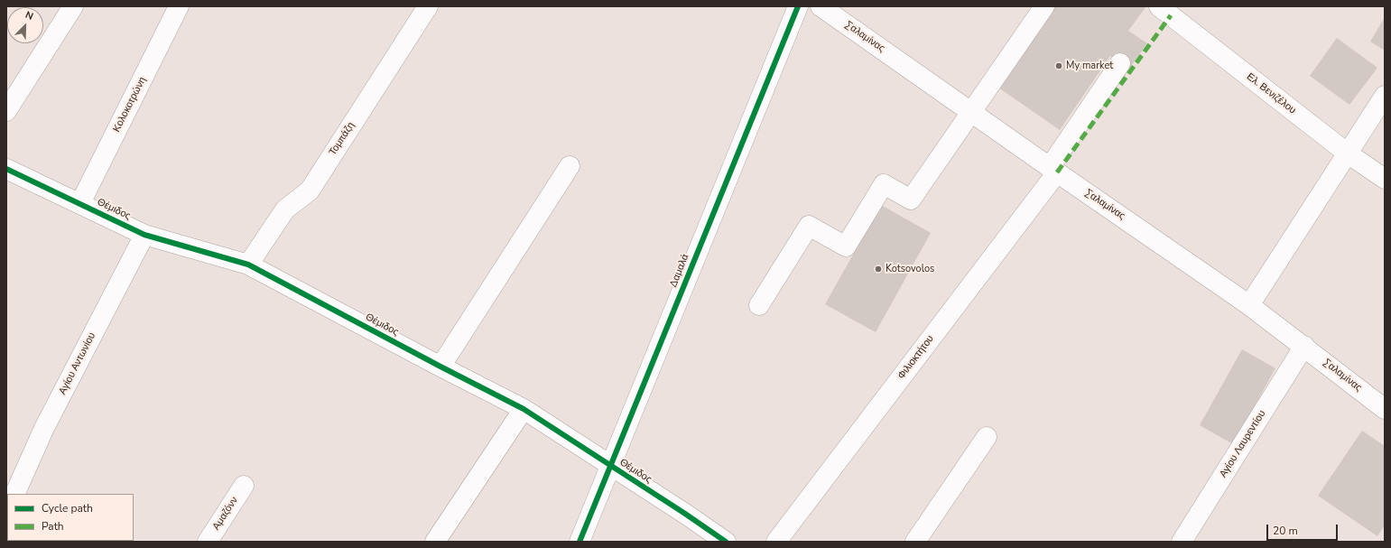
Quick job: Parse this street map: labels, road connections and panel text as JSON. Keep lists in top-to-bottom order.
{
  "streets": {
    "street": [
      "Σαλαμίνας",
      "Ελ. Βενιζέλου",
      "Κολοκοτρώνη",
      "Τομπάζη",
      "Θέμιδος",
      "Δαμαλά",
      "Φιλιοκτήτου",
      "Αγίου Αντωνίου",
      "Αγίου Λαυρεντίου",
      "Αμαζόνν"
    ]
  },
  "crossings": [
    ["Σαλαμίνας", "Φιλιοκτήτου"],
    ["Σαλαμίνας", "Αγίου Λαυρεντίου"],
    ["Κολοκοτρώνη", "Θέμιδος"],
    ["Τομπάζη", "Θέμιδος"],
    ["Θέμιδος", "Δαμαλά"],
    ["Θέμιδος", "Αγίου Αντωνίου"]
  ],
  "places": ["My market", "Kotsovolos"],
  "legend": ["Cycle path", "Path"],
  "scale_bar": "20 m",
  "north": "top right"
}
